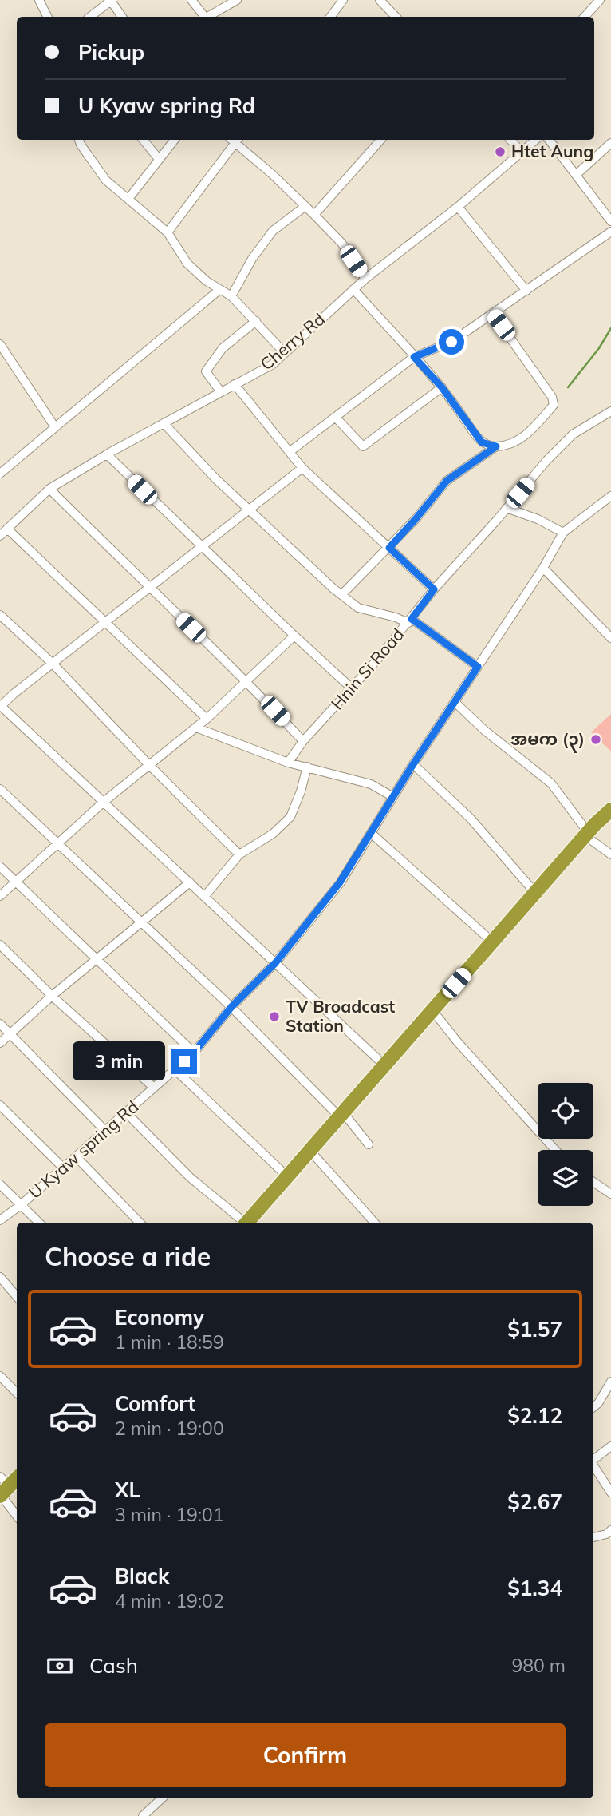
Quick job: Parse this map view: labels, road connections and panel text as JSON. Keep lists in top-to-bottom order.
{
  "streets": {
    "street": ["Cherry Rd", "Hnin Si Road", "U Kyaw spring Rd"]
  },
  "places": ["Htet Aung", "အမက (၃)", "TV Broadcast Station"],
  "page": {
    "banner": ["Pickup", "U Kyaw spring Rd"],
    "bubble": "3 min",
    "heading": "Choose a ride",
    "list": [
      {
        "name": "Economy",
        "note": "1 min · 18:59",
        "value": "$1.57"
      },
      {
        "name": "Comfort",
        "note": "2 min · 19:00",
        "value": "$2.12"
      },
      {
        "name": "XL",
        "note": "3 min · 19:01",
        "value": "$2.67"
      },
      {
        "name": "Black",
        "note": "4 min · 19:02",
        "value": "$1.34"
      }
    ],
    "pay": ["Cash", "980 m"],
    "buttons": "Confirm"
  }
}
